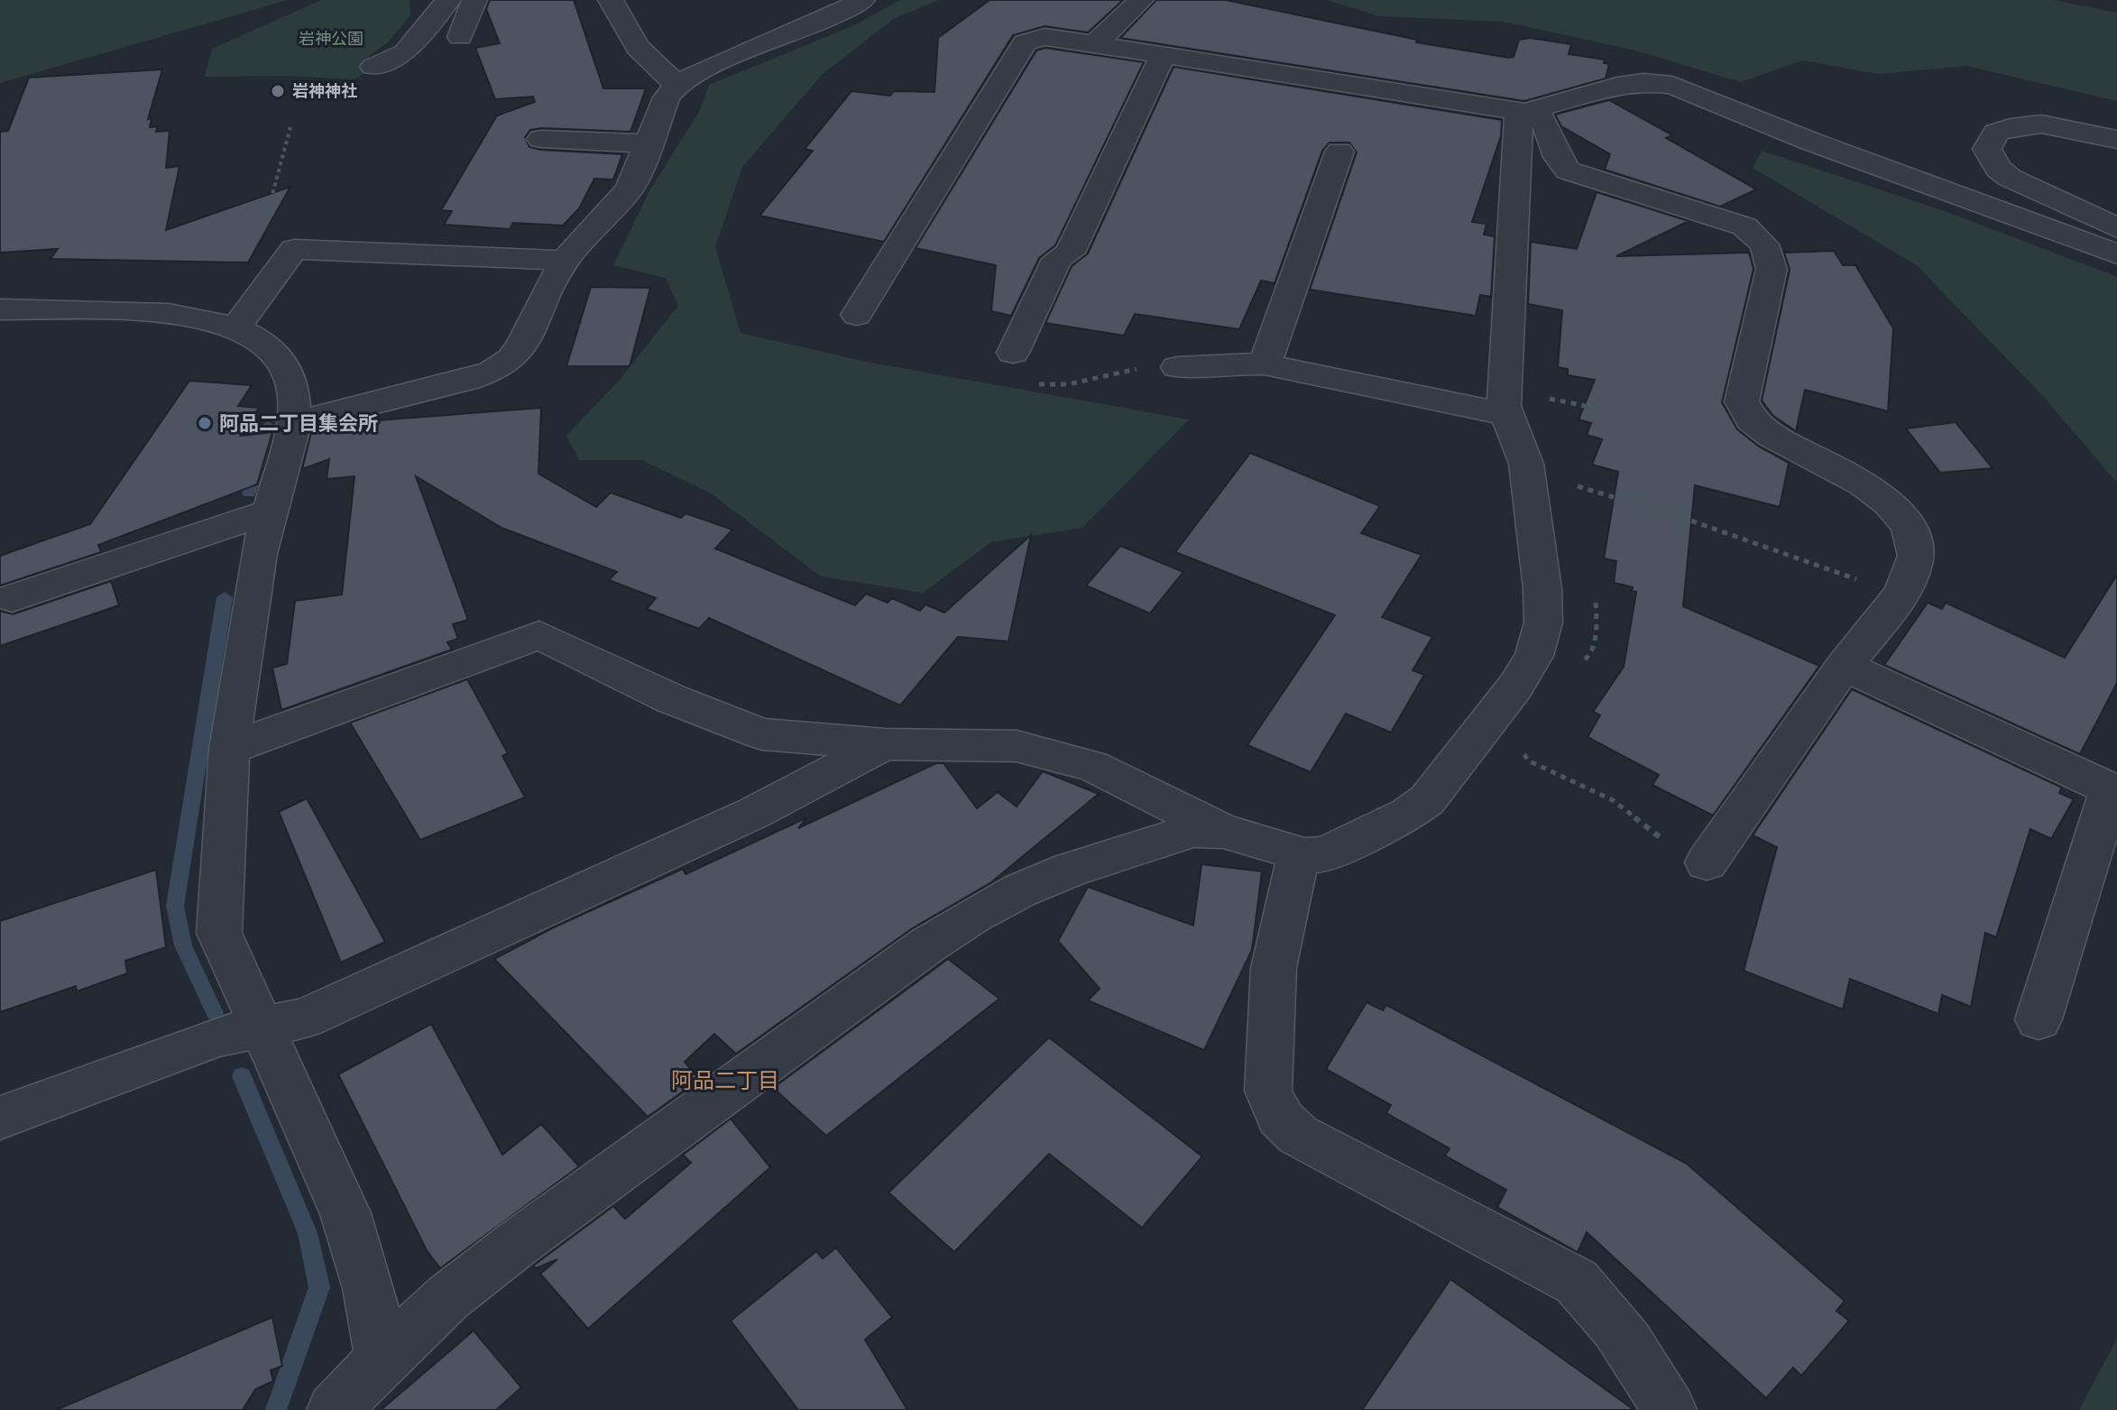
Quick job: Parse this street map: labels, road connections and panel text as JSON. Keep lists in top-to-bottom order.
{
  "districts": ["阿品二丁目"],
  "parks": ["岩神公園"],
  "places": ["岩神神社", "阿品二丁目集会所"]
}
